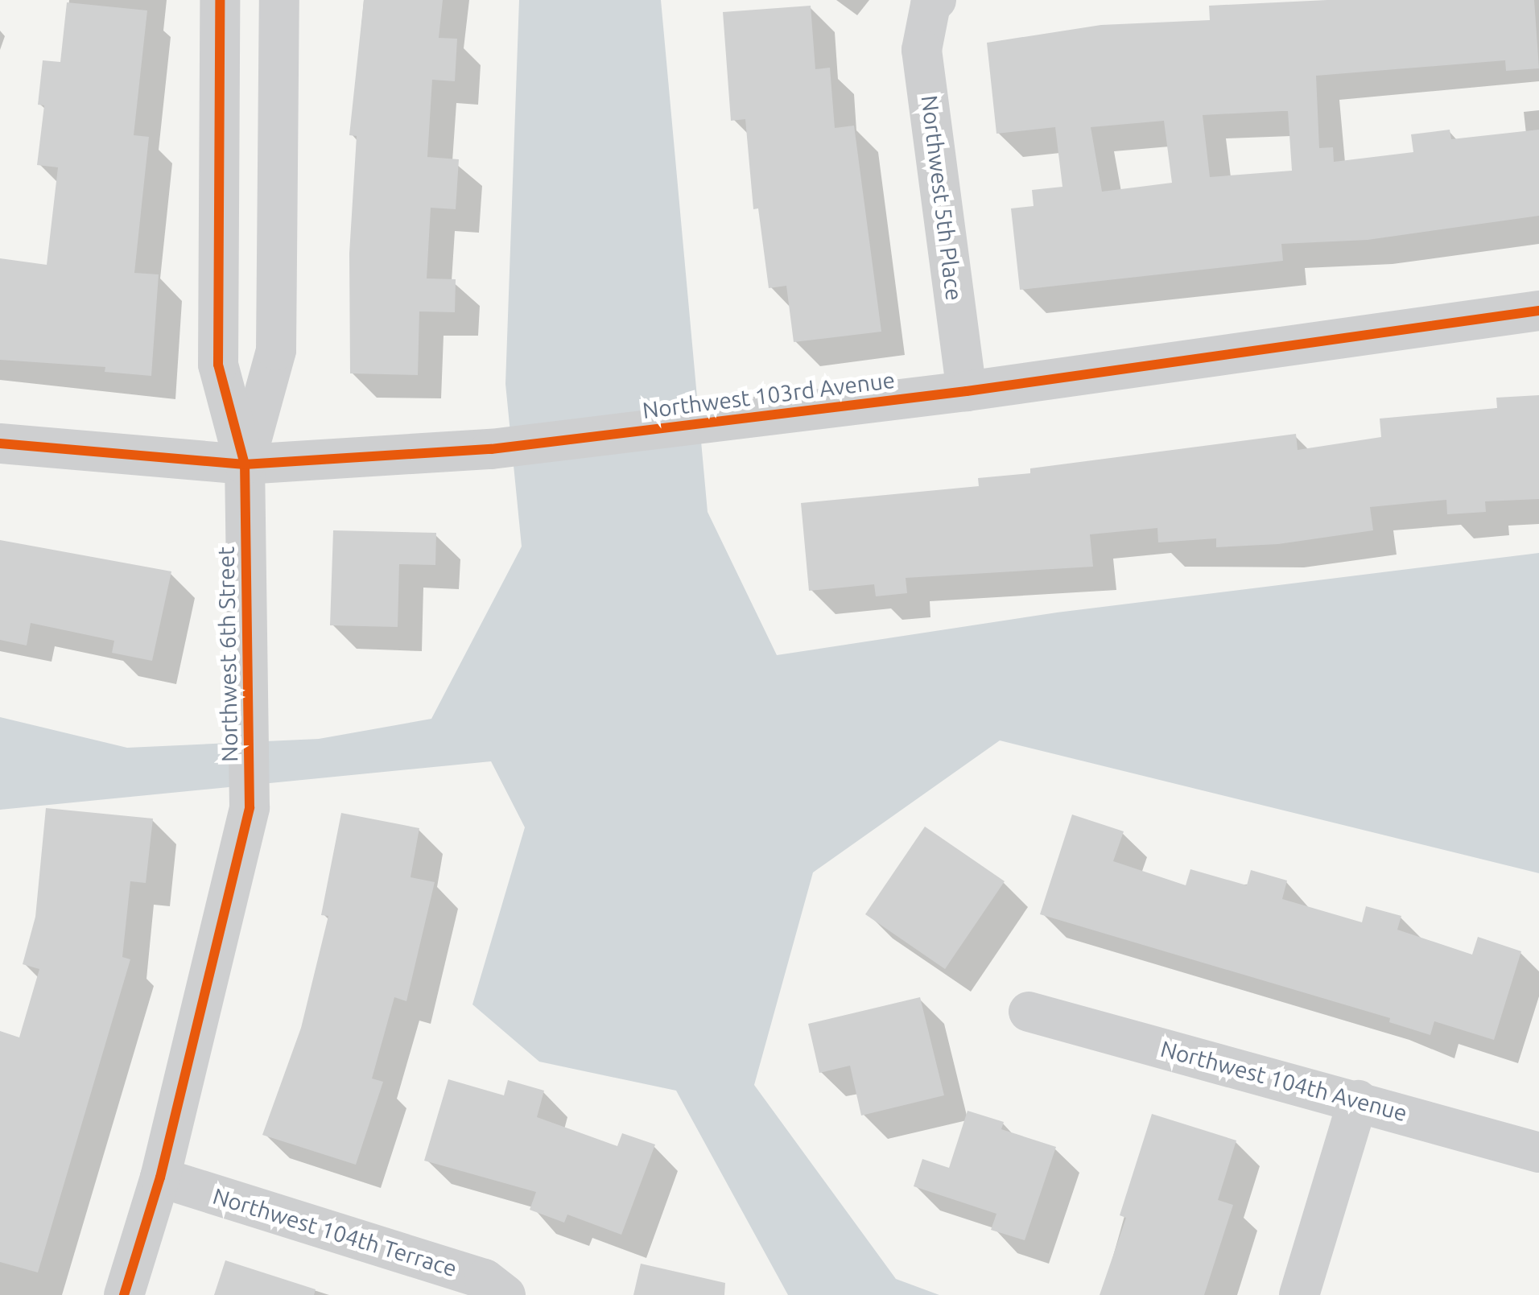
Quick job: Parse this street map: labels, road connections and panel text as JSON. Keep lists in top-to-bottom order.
{
  "streets": {
    "street": [
      "Northwest 5th Place",
      "Northwest 103rd Avenue",
      "Northwest 6th Street",
      "Northwest 104th Avenue",
      "Northwest 104th Terrace"
    ]
  },
  "crossings": [
    ["Northwest 5th Place", "Northwest 103rd Avenue"],
    ["Northwest 103rd Avenue", "Northwest 6th Street"],
    ["Northwest 6th Street", "Northwest 104th Terrace"]
  ]
}
